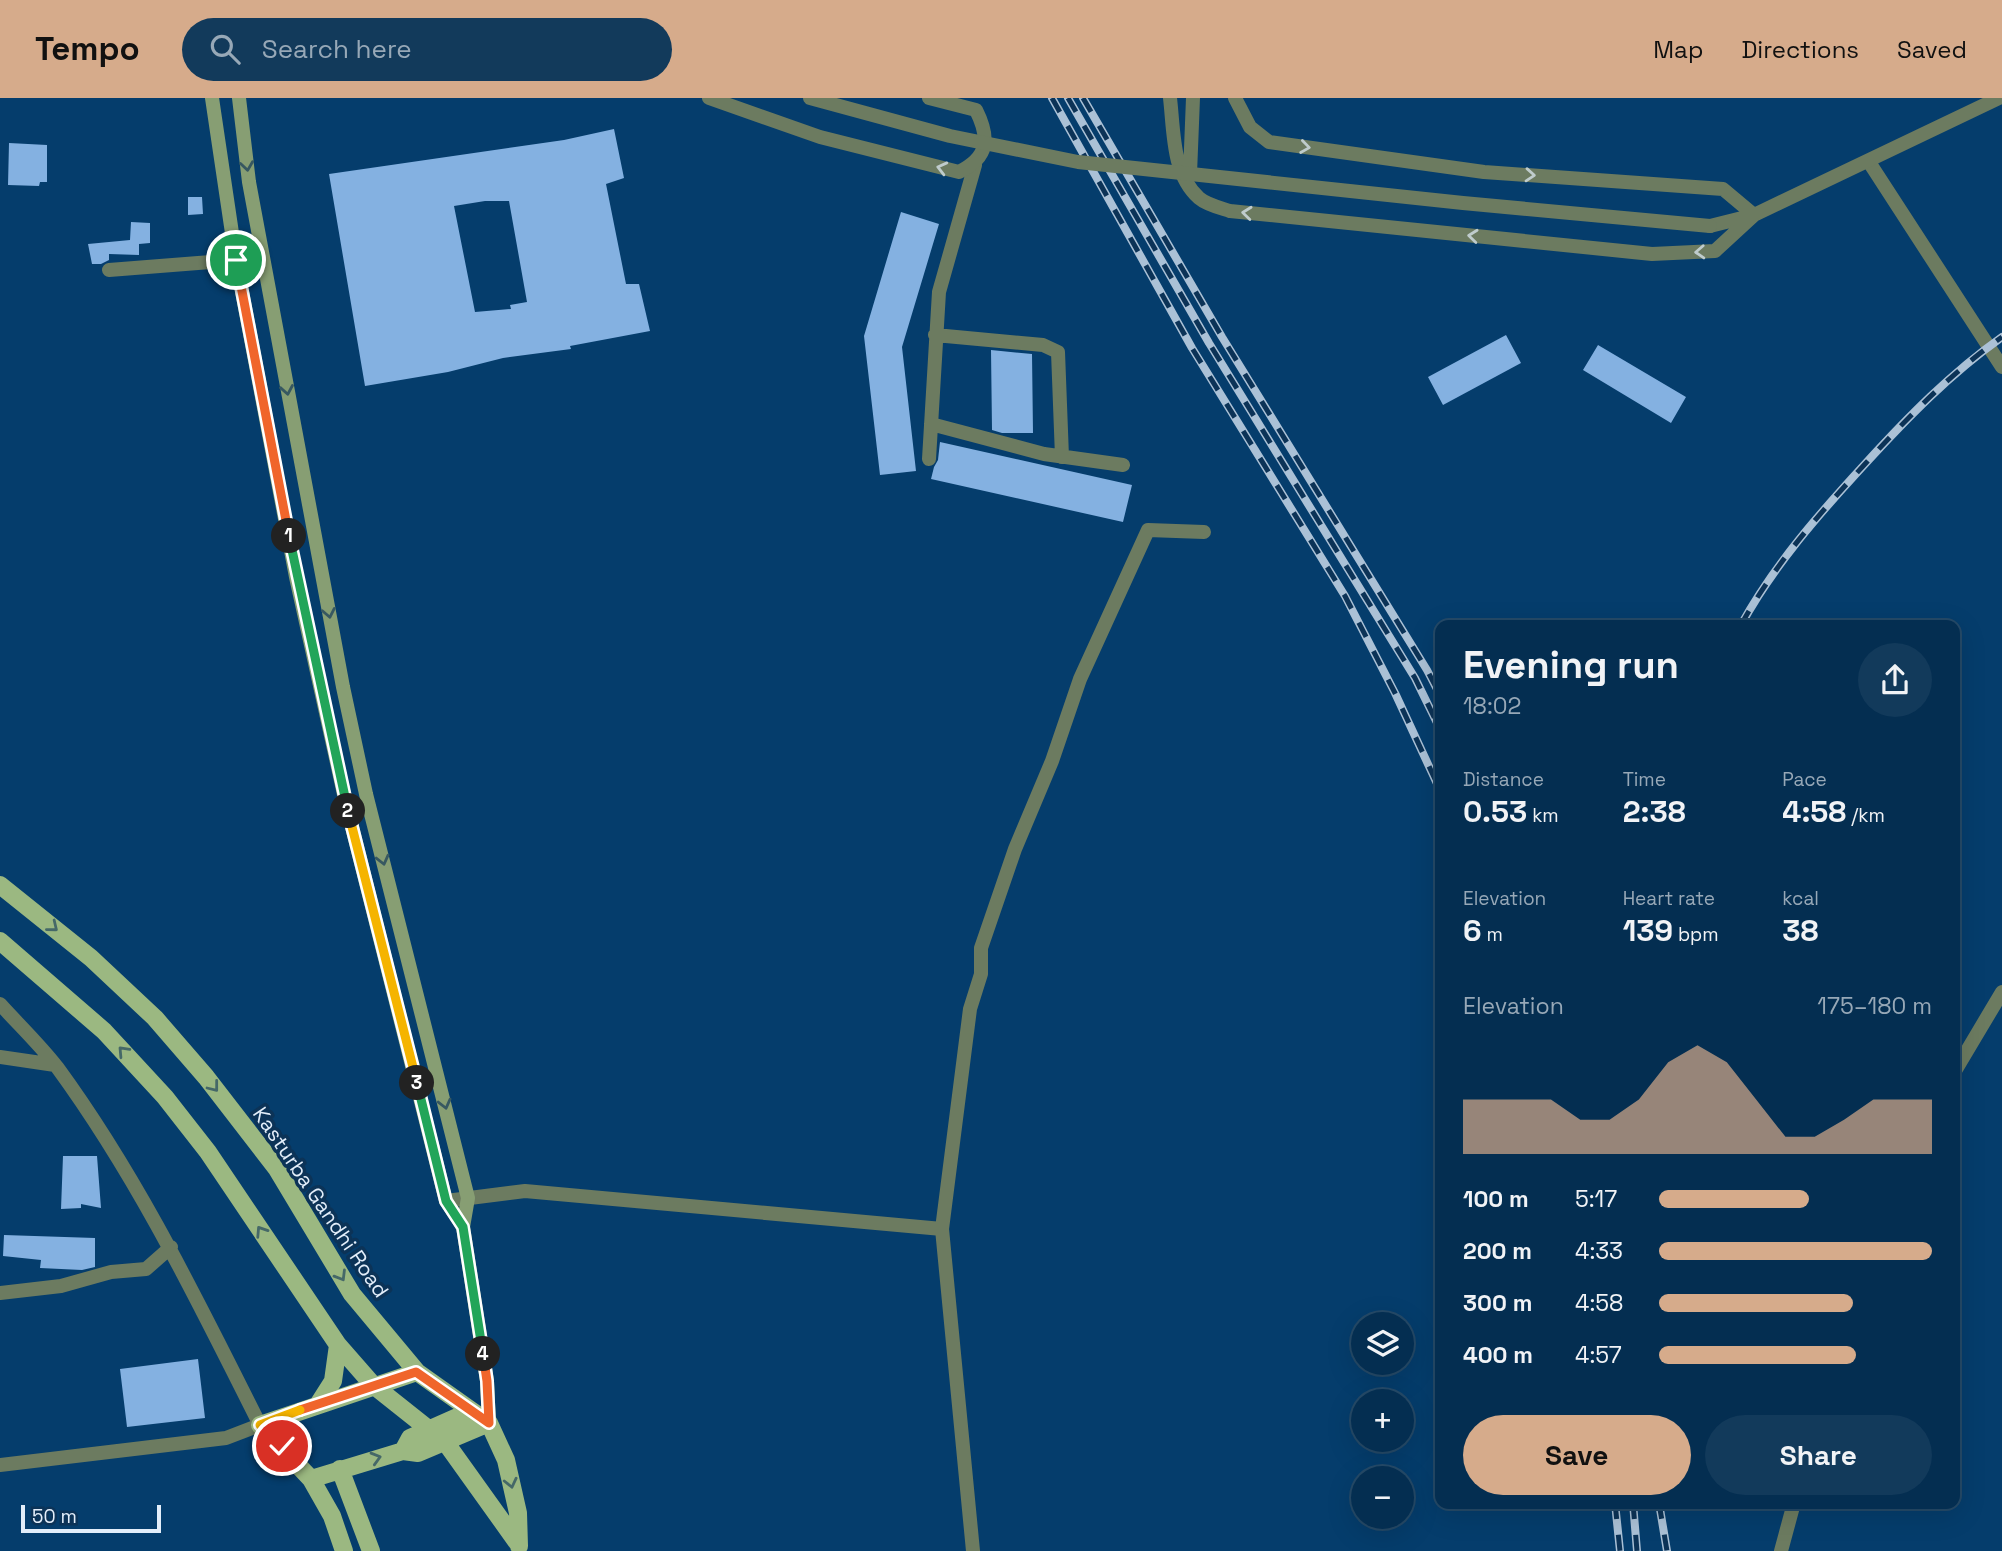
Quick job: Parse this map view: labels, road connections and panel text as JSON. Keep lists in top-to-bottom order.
{
  "streets": {
    "main road": ["Kasturba Gandhi Road"]
  },
  "scale_bar": "50 m",
  "page": {
    "header": "Tempo",
    "search": "Search here",
    "nav": ["Map", "Directions", "Saved"],
    "pins": [
      "1",
      "2",
      "3",
      "4"
    ],
    "heading": ["Evening run", "18:02"],
    "stats": [
      ["Distance", "0.53 km"],
      ["Time", "2:38"],
      ["Pace", "4:58 /km"],
      ["Elevation", "6 m"],
      ["Heart rate", "139 bpm"],
      ["kcal", "38"]
    ],
    "chart": ["Elevation", "175–180 m"],
    "list": [
      {
        "name": "100 m",
        "note": "5:17"
      },
      {
        "name": "200 m",
        "note": "4:33"
      },
      {
        "name": "300 m",
        "note": "4:58"
      },
      {
        "name": "400 m",
        "note": "4:57"
      }
    ],
    "map_buttons": ["+", "−"],
    "buttons": ["Save", "Share"],
    "scale": "50 m"
  }
}
